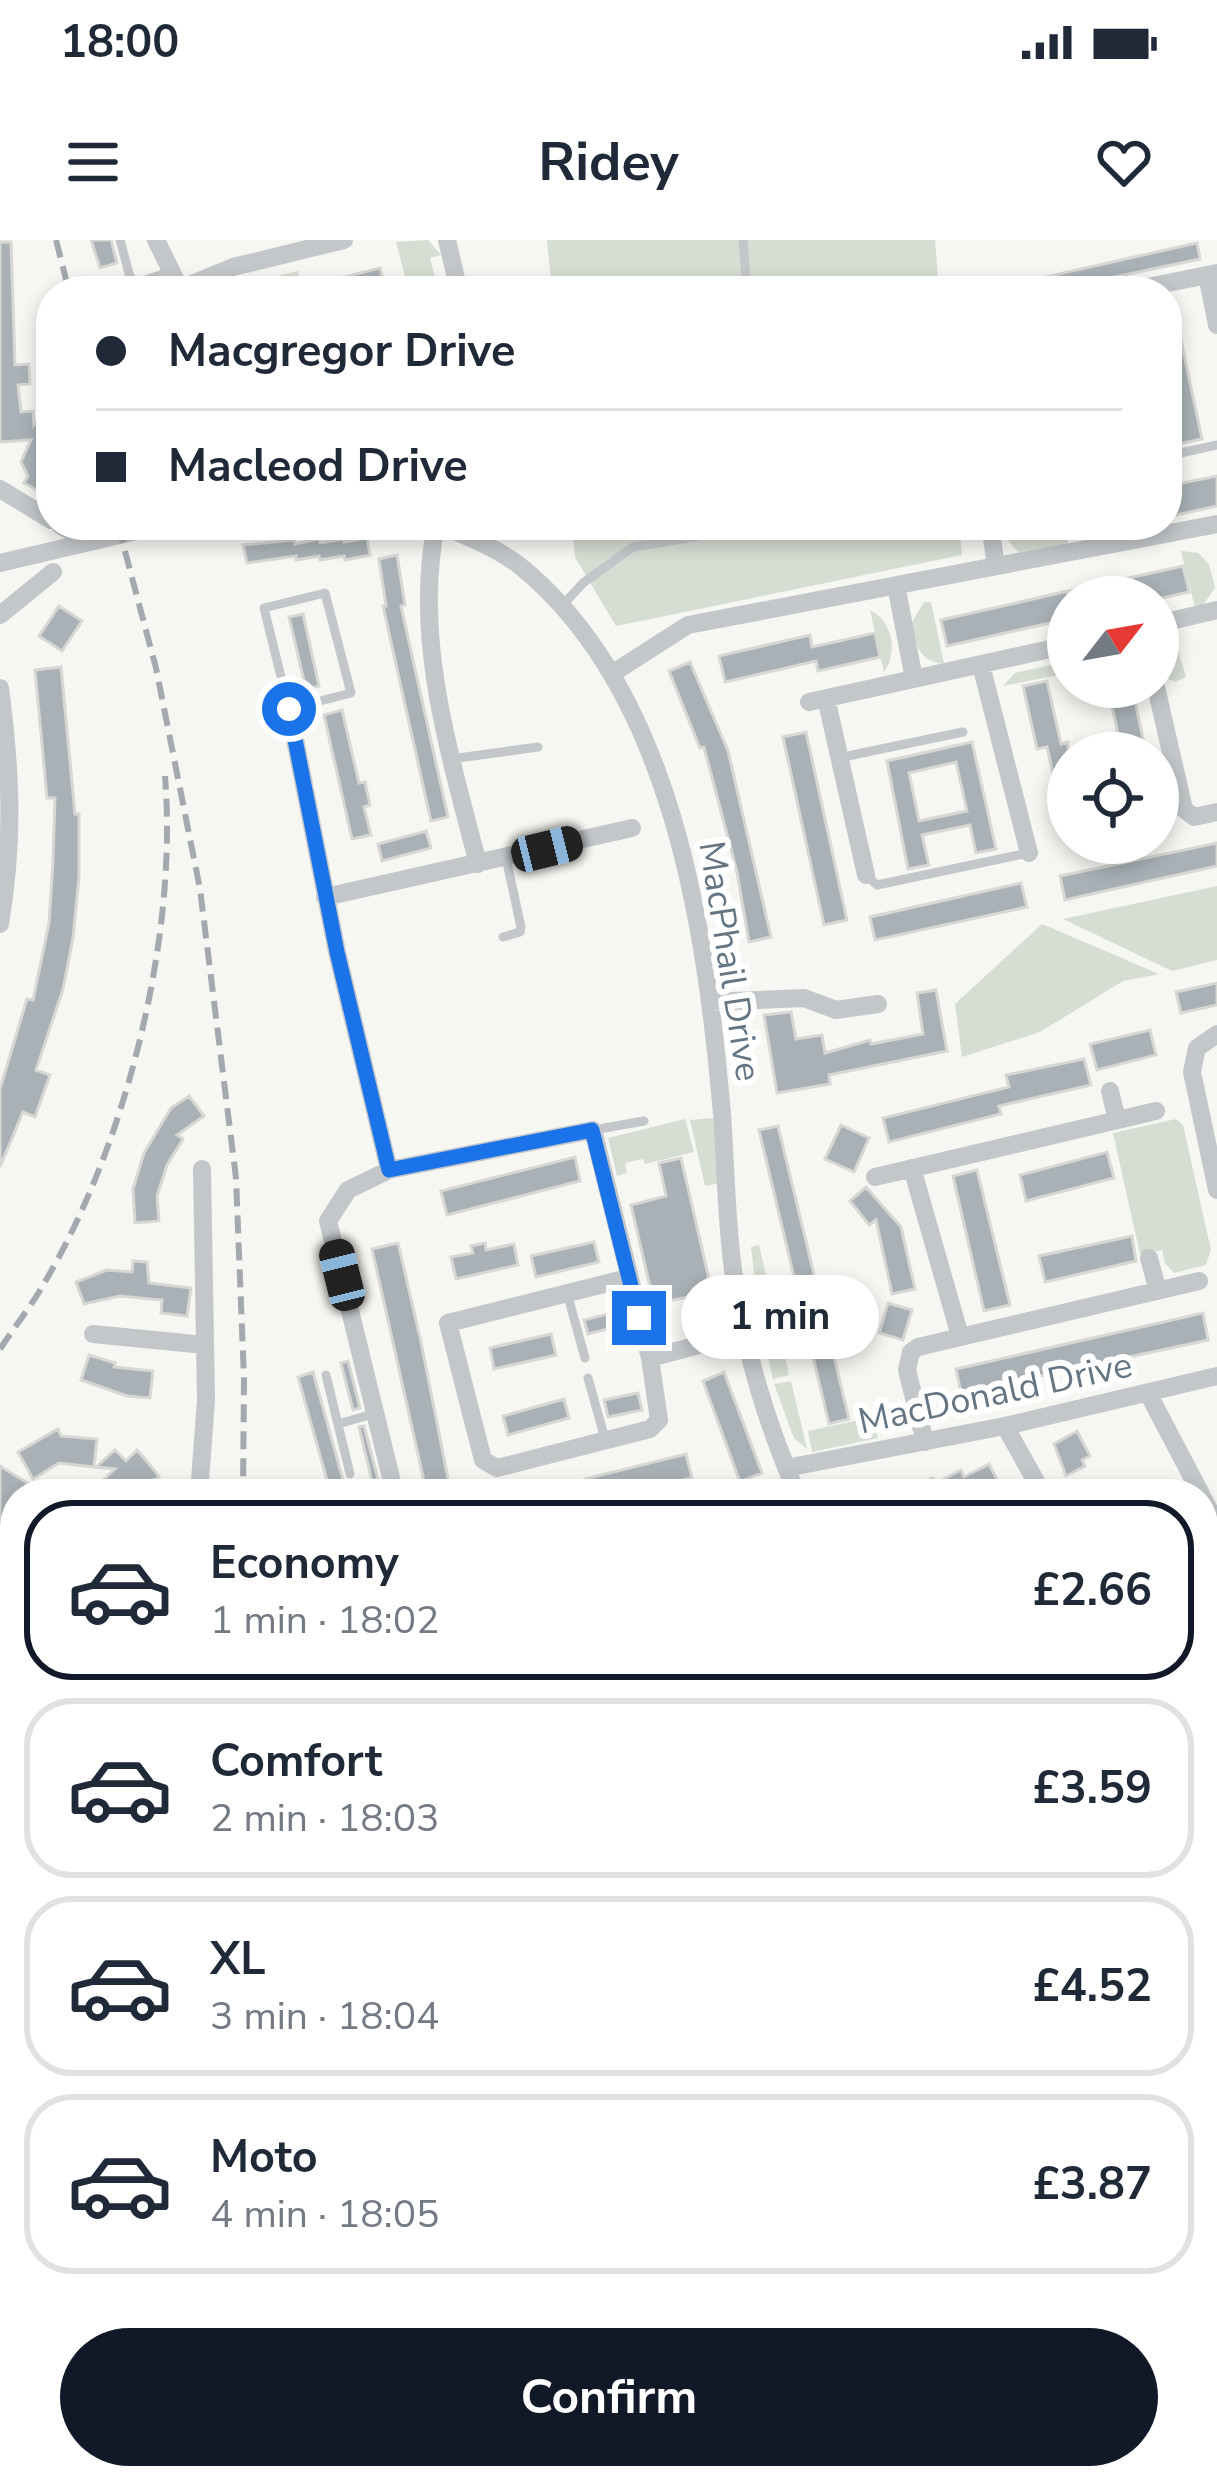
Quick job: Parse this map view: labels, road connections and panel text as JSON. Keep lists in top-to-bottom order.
{
  "streets": {
    "street": ["MacPhail Drive", "MacDonald Drive"]
  },
  "crossings": [
    ["MacPhail Drive", "MacDonald Drive"]
  ],
  "north": "top right",
  "page": {
    "status": "18:00",
    "header": "Ridey",
    "banner": ["Macgregor Drive", "Macleod Drive"],
    "bubble": "1 min",
    "list": [
      {
        "name": "Economy",
        "note": "1 min · 18:02",
        "value": "£2.66"
      },
      {
        "name": "Comfort",
        "note": "2 min · 18:03",
        "value": "£3.59"
      },
      {
        "name": "XL",
        "note": "3 min · 18:04",
        "value": "£4.52"
      },
      {
        "name": "Moto",
        "note": "4 min · 18:05",
        "value": "£3.87"
      }
    ],
    "buttons": "Confirm"
  }
}
